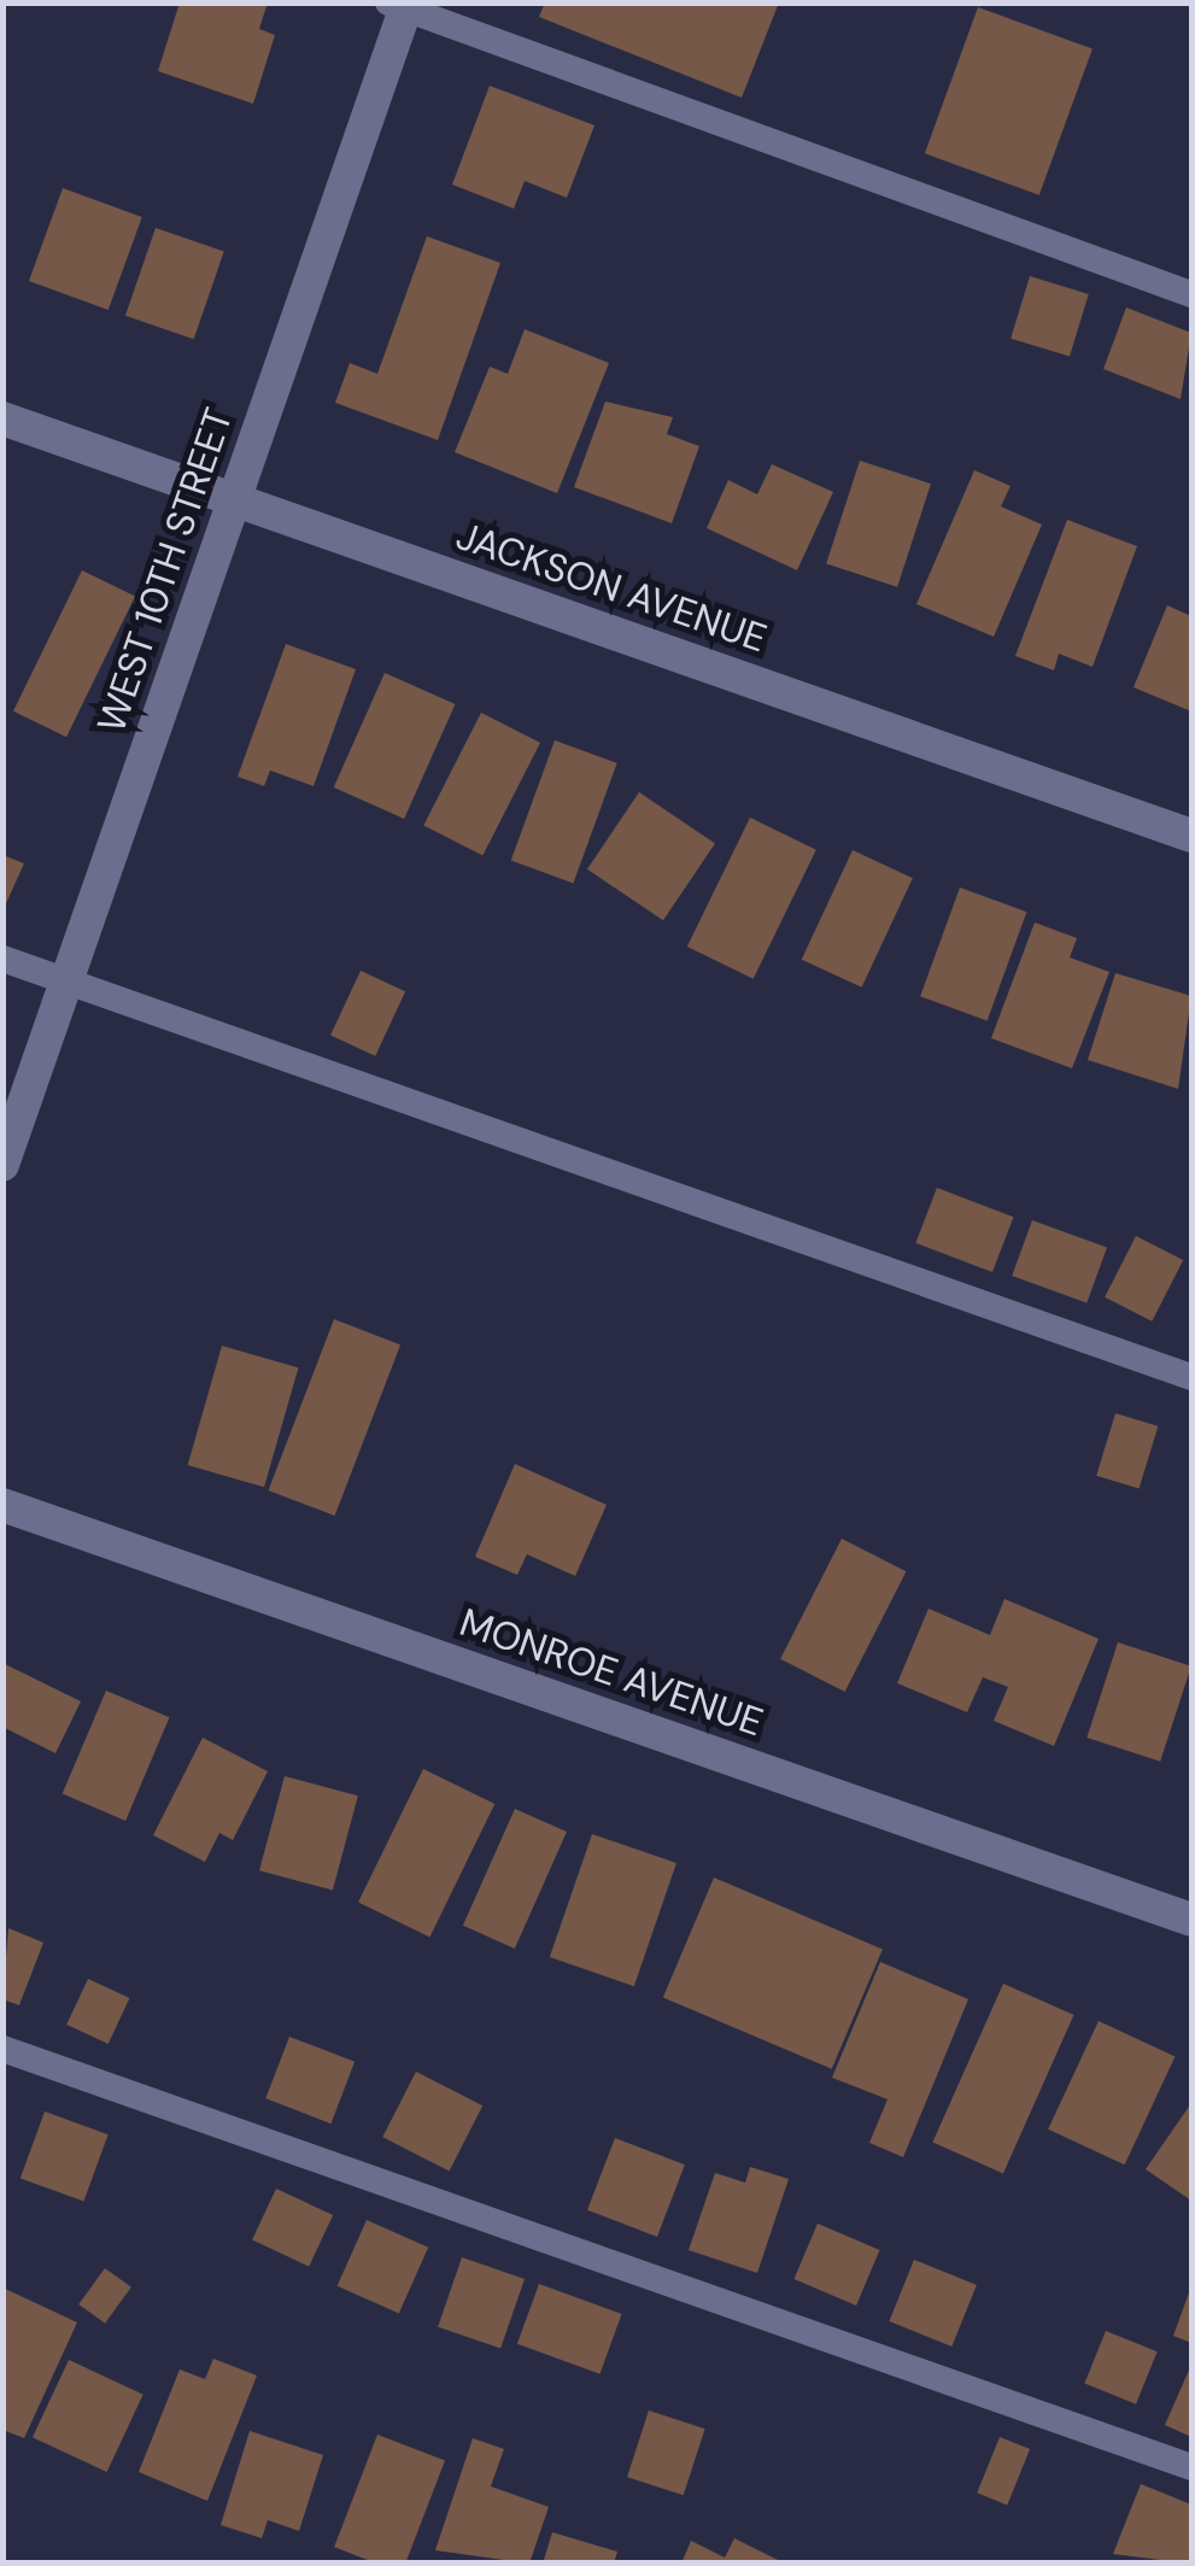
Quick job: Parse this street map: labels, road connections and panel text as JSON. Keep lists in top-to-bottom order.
{
  "streets": {
    "street": ["WEST 10TH STREET", "JACKSON AVENUE", "MONROE AVENUE"]
  },
  "crossings": [
    ["WEST 10TH STREET", "JACKSON AVENUE"]
  ]
}
